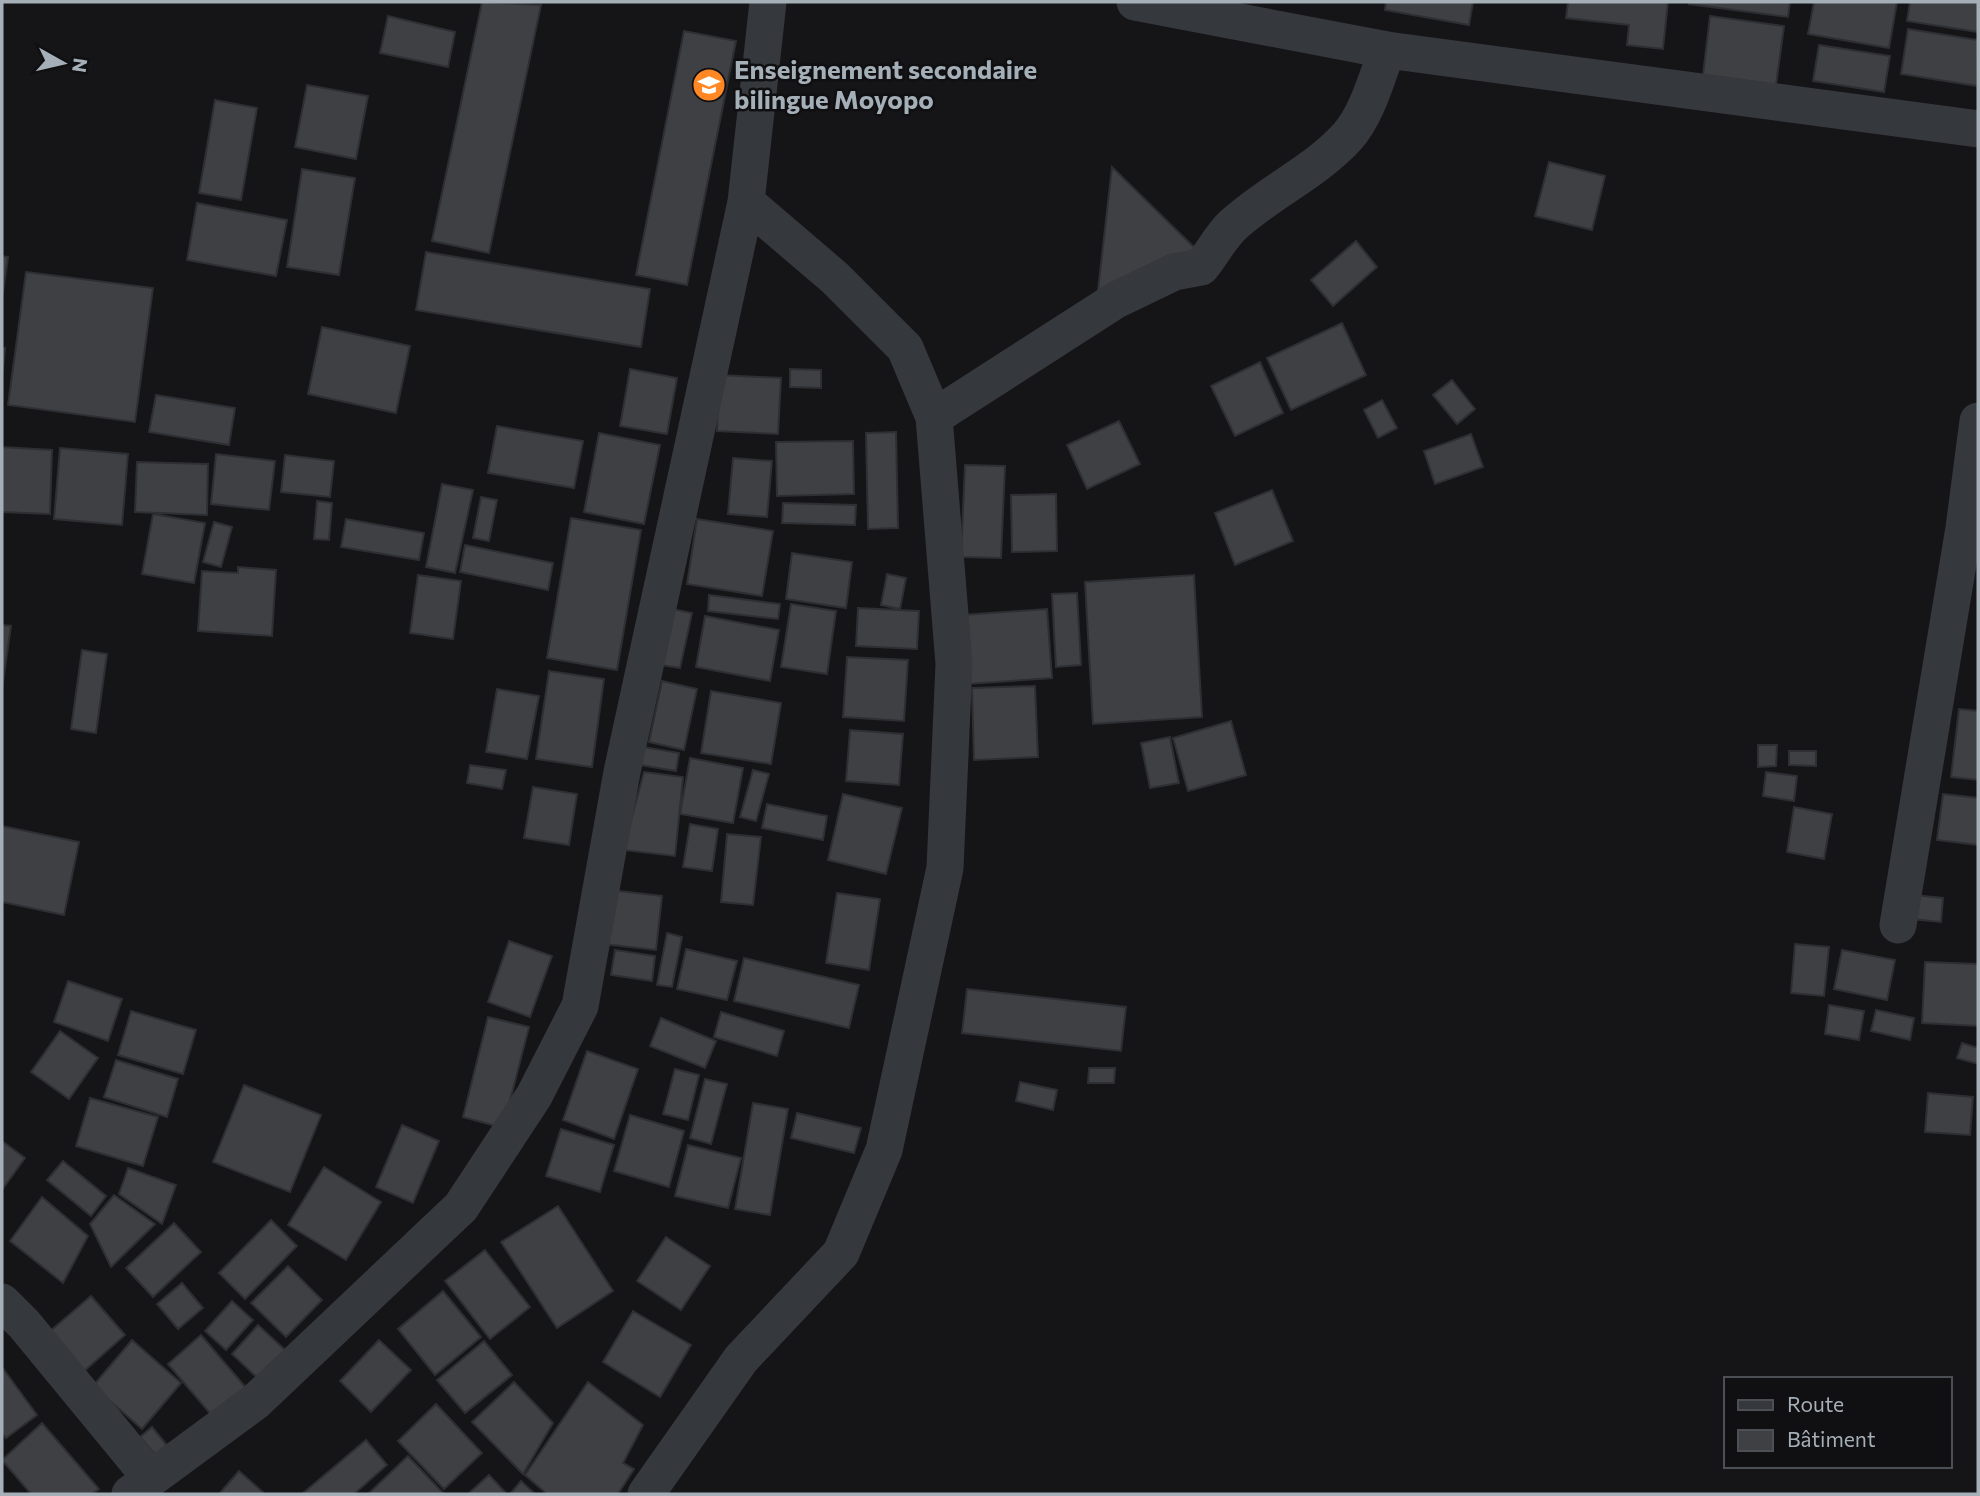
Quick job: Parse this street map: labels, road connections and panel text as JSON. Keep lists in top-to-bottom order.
{
  "places": {
    "school or university": ["Enseignement secondaire bilingue Moyopo"]
  },
  "legend": ["Route", "Bâtiment"],
  "north": "right"
}
